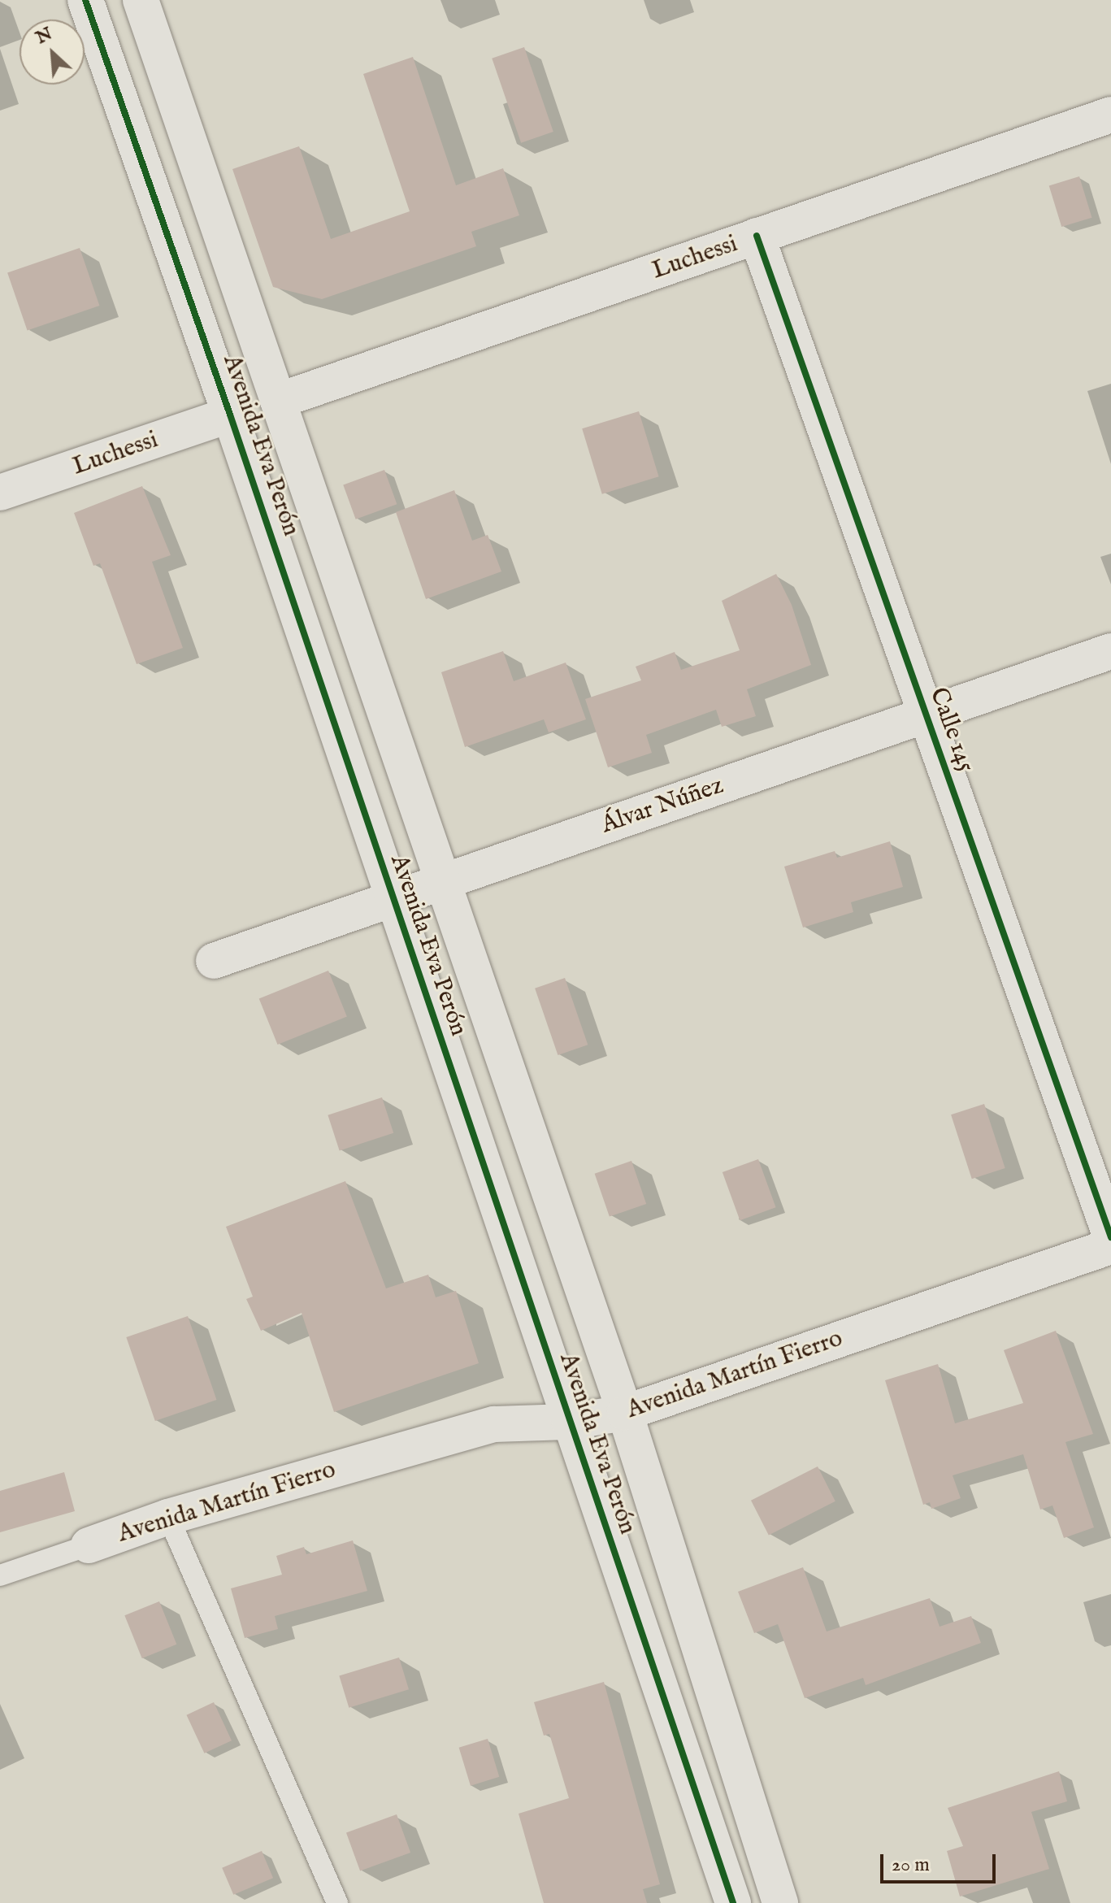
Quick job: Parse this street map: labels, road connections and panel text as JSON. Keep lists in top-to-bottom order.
{
  "streets": {
    "street": [
      "Luchessi",
      "Avenida Eva Perón",
      "Calle 145",
      "Álvar Núñez",
      "Avenida Martín Fierro"
    ]
  },
  "crossings": [
    ["Luchessi", "Avenida Eva Perón"],
    ["Luchessi", "Calle 145"],
    ["Avenida Eva Perón", "Álvar Núñez"],
    ["Avenida Eva Perón", "Avenida Martín Fierro"],
    ["Calle 145", "Álvar Núñez"]
  ],
  "scale_bar": "20 m",
  "north": "top left"
}
